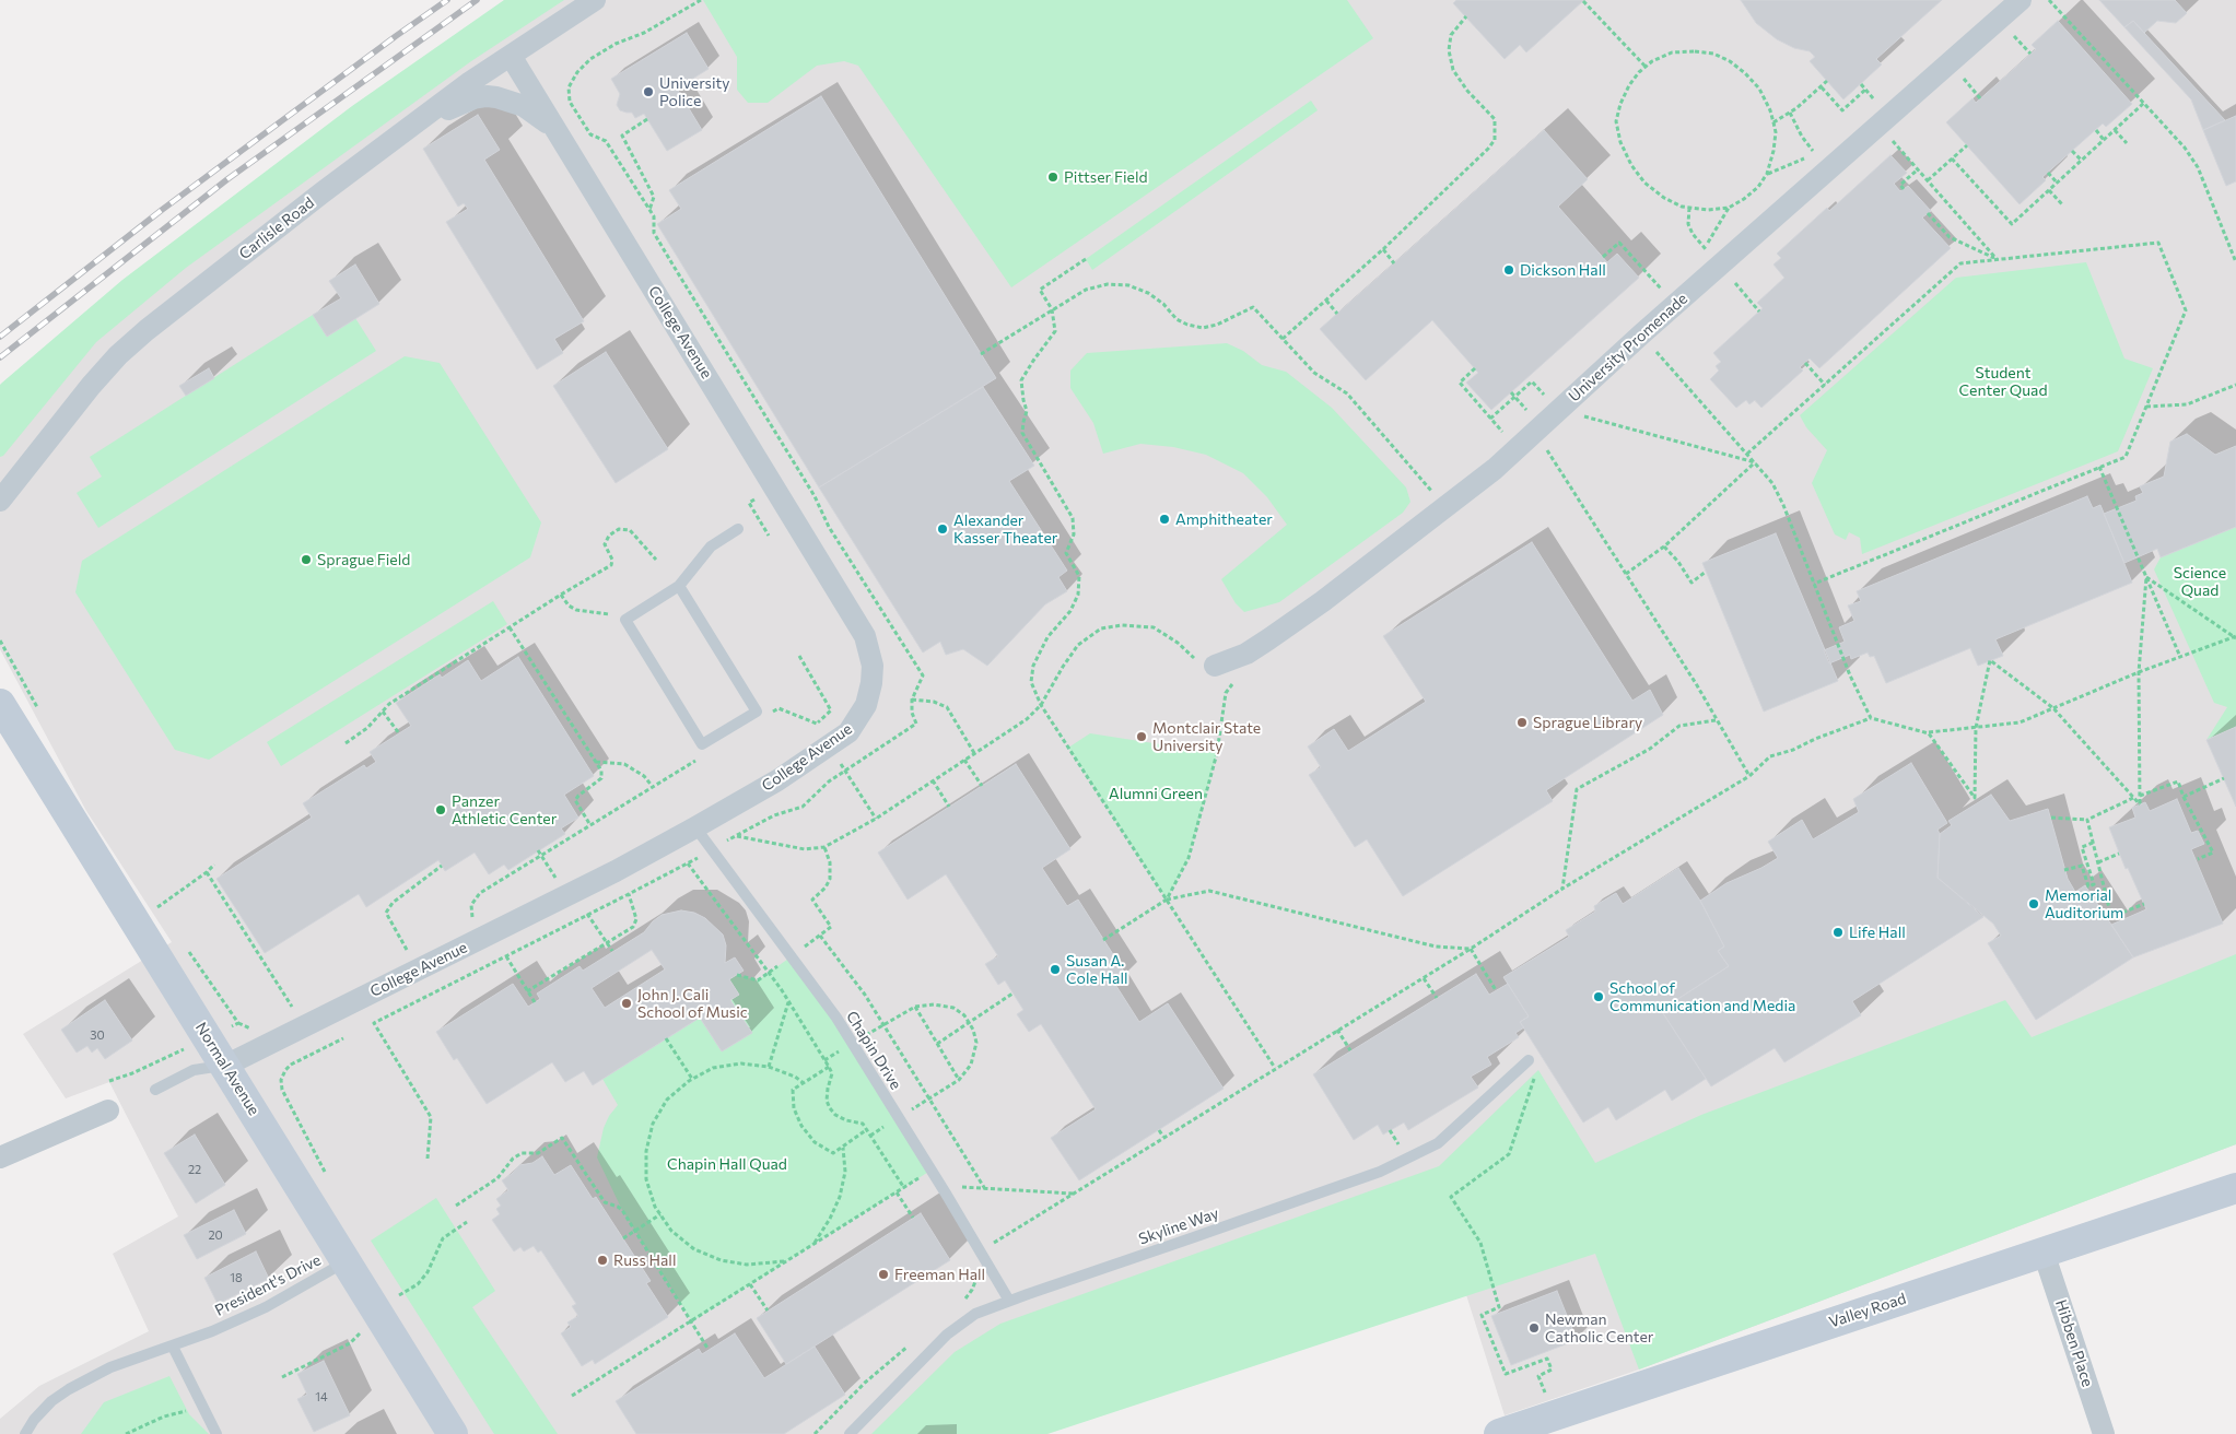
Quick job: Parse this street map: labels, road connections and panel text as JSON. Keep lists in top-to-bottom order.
{
  "streets": {
    "street": [
      "Carlisle Road",
      "College Avenue",
      "University Promenade",
      "Normal Avenue",
      "Valley Road",
      "Hibben Place"
    ],
    "lane": ["Chapin Drive", "Skyline Way", "President's Drive"]
  },
  "crossings": [
    ["Carlisle Road", "College Avenue"],
    ["College Avenue", "Chapin Drive"],
    ["College Avenue", "Normal Avenue"],
    ["Chapin Drive", "Skyline Way"],
    ["Normal Avenue", "President's Drive"],
    ["Valley Road", "Hibben Place"]
  ],
  "parks": [
    "Student Center Quad",
    "Science Quad",
    "Alumni Green",
    "Chapin Hall Quad"
  ],
  "places": [
    "University Police",
    "Pittser Field",
    "Dickson Hall",
    "Amphitheater",
    "Alexander Kasser Theater",
    "Sprague Field",
    "Sprague Library",
    "Montclair State University",
    "Panzer Athletic Center",
    "Memorial Auditorium",
    "Life Hall",
    "Susan A. Cole Hall",
    "School of Communication and Media",
    "John J. Cali School of Music",
    "Russ Hall",
    "Freeman Hall",
    "Newman Catholic Center"
  ],
  "house_numbers": [
    "30",
    "22",
    "20",
    "18",
    "14"
  ]
}
